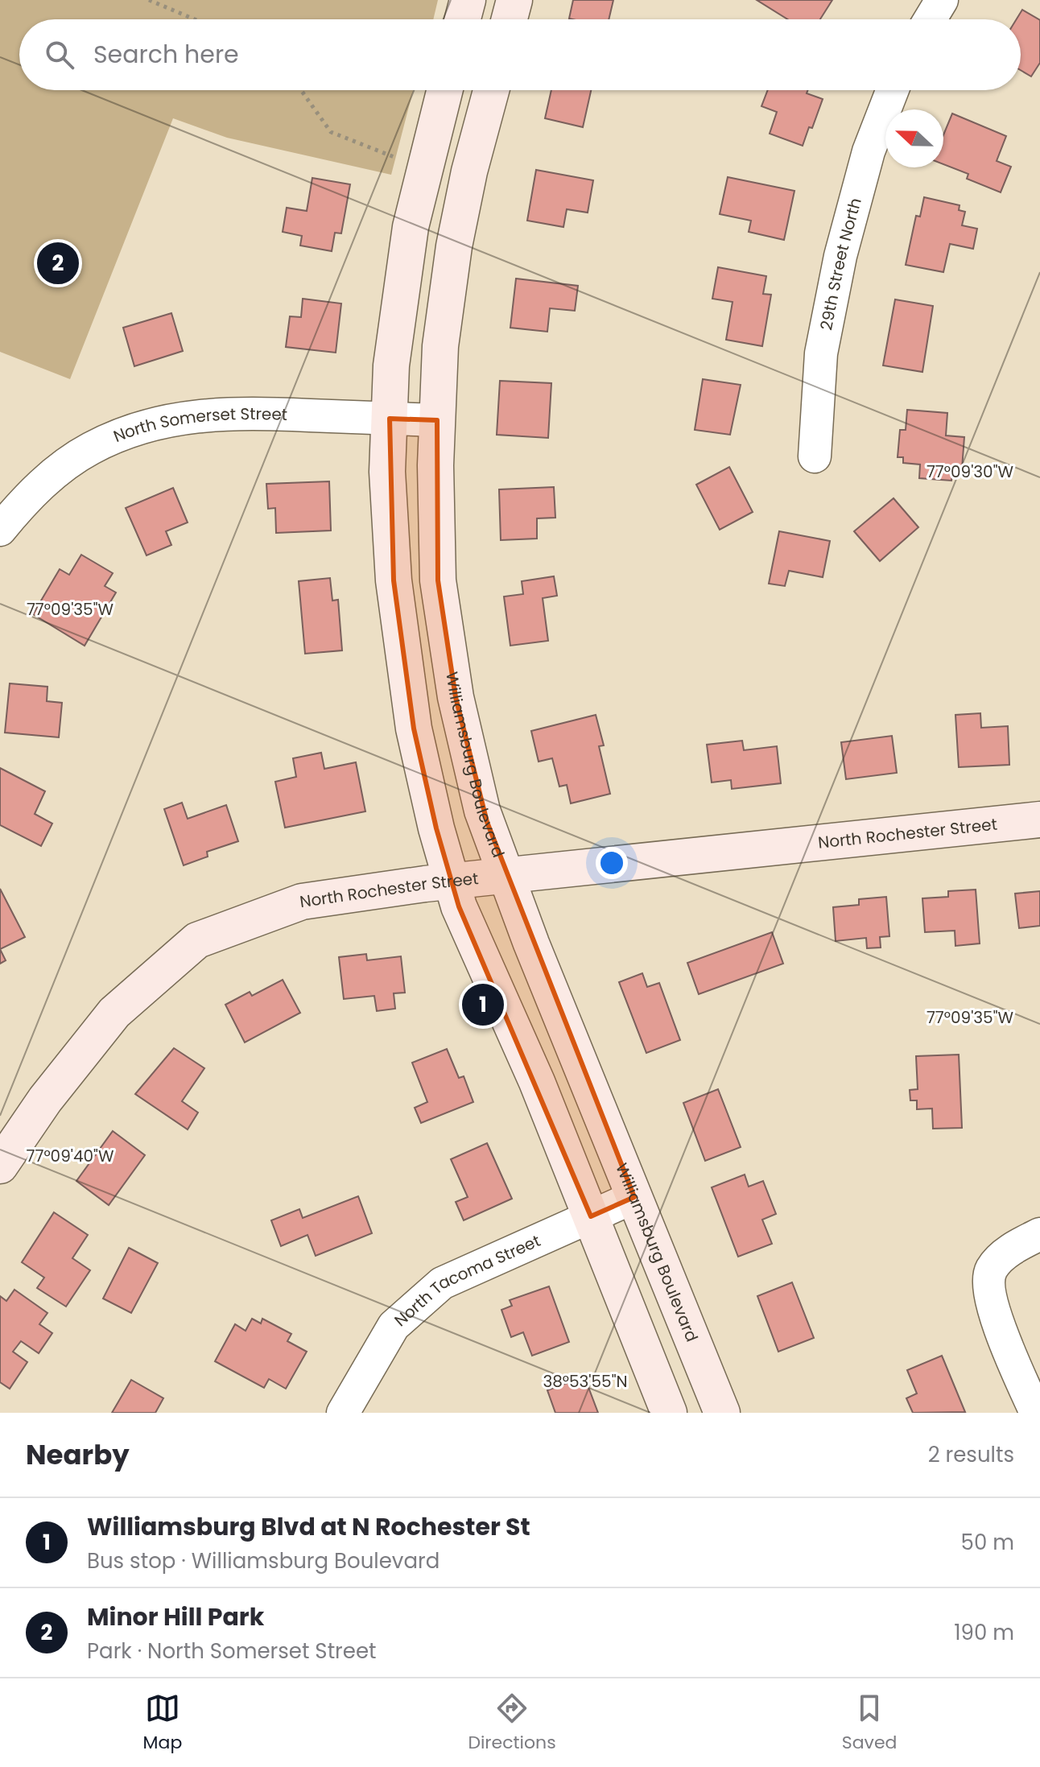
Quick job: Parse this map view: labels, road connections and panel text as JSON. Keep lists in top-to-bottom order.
{
  "streets": {
    "main road": ["Williamsburg Boulevard", "North Rochester Street"],
    "street": ["29th Street North", "North Somerset Street", "North Tacoma Street"]
  },
  "crossings": [
    ["North Somerset Street", "Williamsburg Boulevard"],
    ["Williamsburg Boulevard", "North Rochester Street"],
    ["Williamsburg Boulevard", "North Tacoma Street"]
  ],
  "north": "left",
  "page": {
    "search": "Search here",
    "pins": ["2", "1"],
    "heading": ["Nearby", "2 results"],
    "list": [
      {
        "mark": "1",
        "name": "Williamsburg Blvd at N Rochester St",
        "note": "Bus stop · Williamsburg Boulevard",
        "value": "50 m"
      },
      {
        "mark": "2",
        "name": "Minor Hill Park",
        "note": "Park · North Somerset Street",
        "value": "190 m"
      }
    ],
    "nav": ["Map", "Directions", "Saved"]
  },
  "coordinates": [
    "77°09'30\"W",
    "77°09'35\"W",
    "77°09'40\"W",
    "38°53'55\"N"
  ]
}
